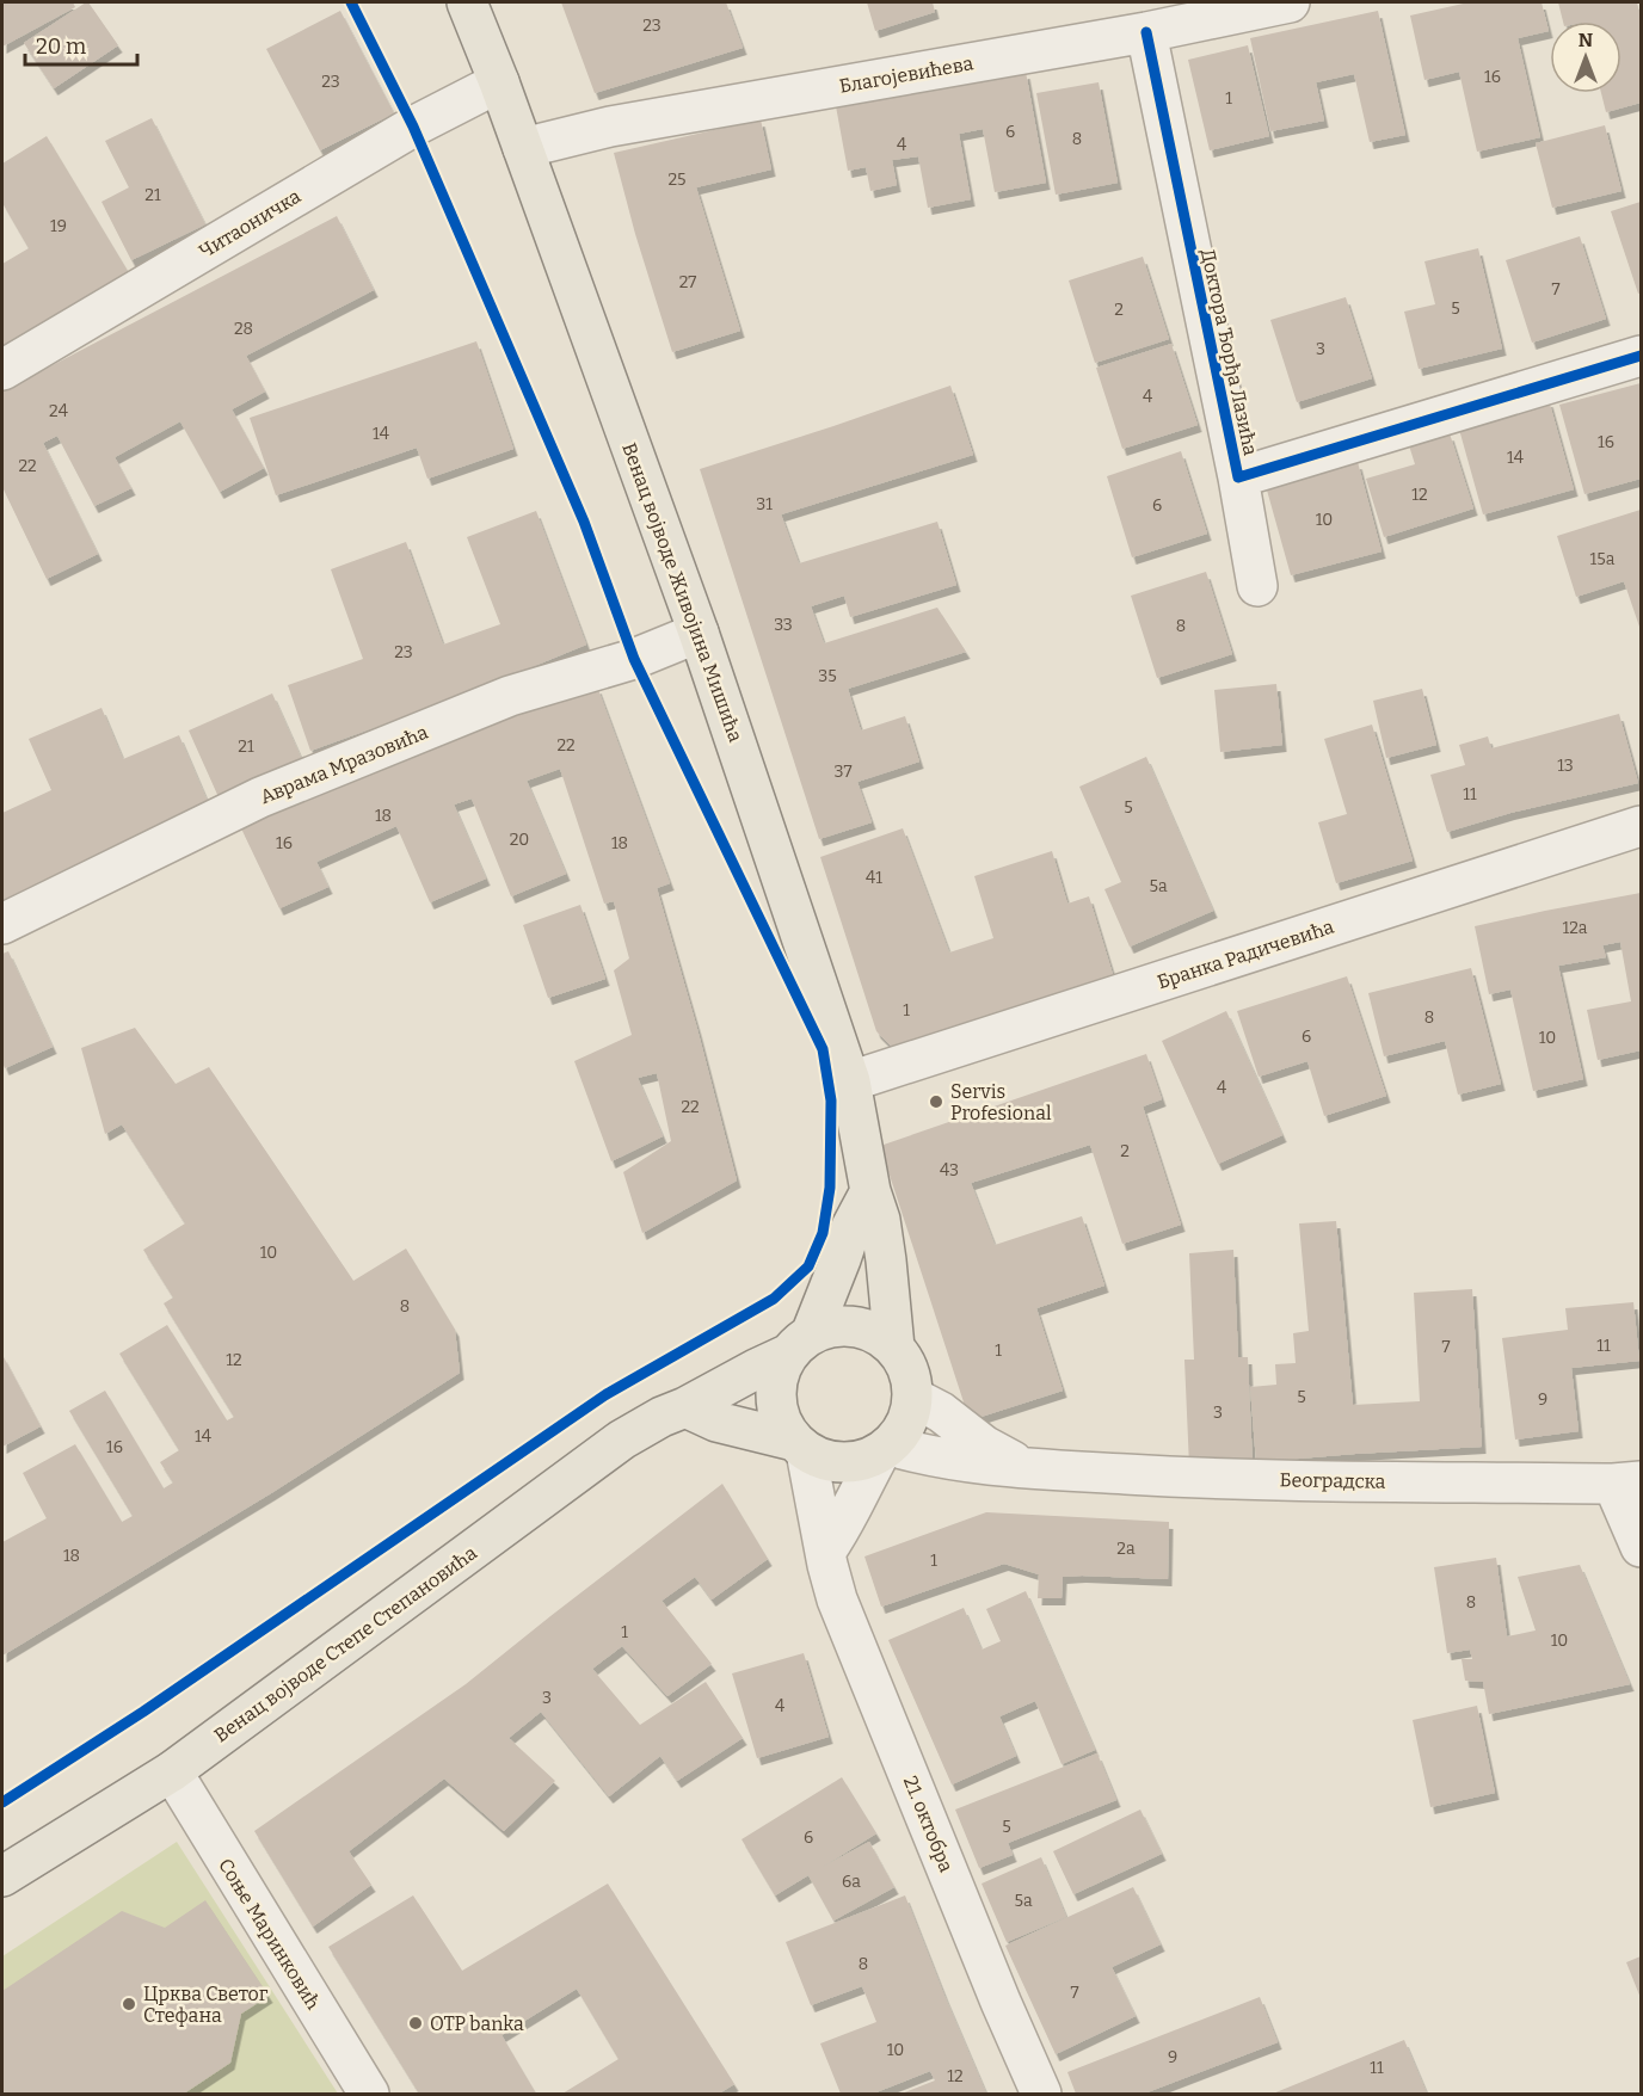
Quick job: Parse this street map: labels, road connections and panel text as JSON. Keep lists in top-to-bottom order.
{
  "streets": {
    "main road": ["Венац војводе Живојина Мишића", "Венац војводе Степе Степановића"],
    "street": [
      "Благојевићева",
      "Читаоничка",
      "Доктора Ђорђа Лазића",
      "Аврама Мразовића",
      "Бранка Радичевића",
      "Београдска",
      "21. октобра",
      "Соње Маринковић"
    ]
  },
  "crossings": [
    ["Благојевићева", "Доктора Ђорђа Лазића"],
    ["Благојевићева", "Венац војводе Живојина Мишића"],
    ["Читаоничка", "Венац војводе Живојина Мишића"],
    ["Венац војводе Живојина Мишића", "Аврама Мразовића"],
    ["Венац војводе Живојина Мишића", "Бранка Радичевића"],
    ["Венац војводе Живојина Мишића", "Београдска"],
    ["Венац војводе Живојина Мишића", "Венац војводе Степе Степановића"],
    ["Венац војводе Живојина Мишића", "21. октобра"],
    ["Београдска", "Венац војводе Степе Степановића"],
    ["Београдска", "21. октобра"],
    ["Венац војводе Степе Степановића", "21. октобра"],
    ["Венац војводе Степе Степановића", "Соње Маринковић"]
  ],
  "places": ["Servis Profesional", "Црква Светог Стефана", "OTP banka"],
  "house_numbers": [
    "23",
    "16",
    "23",
    "1",
    "6",
    "8",
    "4",
    "25",
    "21",
    "19",
    "27",
    "7",
    "5",
    "2",
    "28",
    "3",
    "4",
    "24",
    "14",
    "16",
    "14",
    "22",
    "12",
    "31",
    "6",
    "10",
    "15a",
    "33",
    "8",
    "23",
    "35",
    "22",
    "21",
    "13",
    "37",
    "11",
    "5",
    "18",
    "20",
    "16",
    "18",
    "41",
    "5a",
    "12a",
    "1",
    "8",
    "6",
    "10",
    "4",
    "22",
    "2",
    "43",
    "10",
    "8",
    "11",
    "7",
    "1",
    "12",
    "5",
    "9",
    "3",
    "14",
    "16",
    "2a",
    "18",
    "1",
    "8",
    "1",
    "10",
    "3",
    "4",
    "5",
    "6",
    "6a",
    "5a",
    "8",
    "7",
    "10",
    "9",
    "11",
    "12"
  ],
  "scale_bar": "20 m",
  "north": "top"
}
